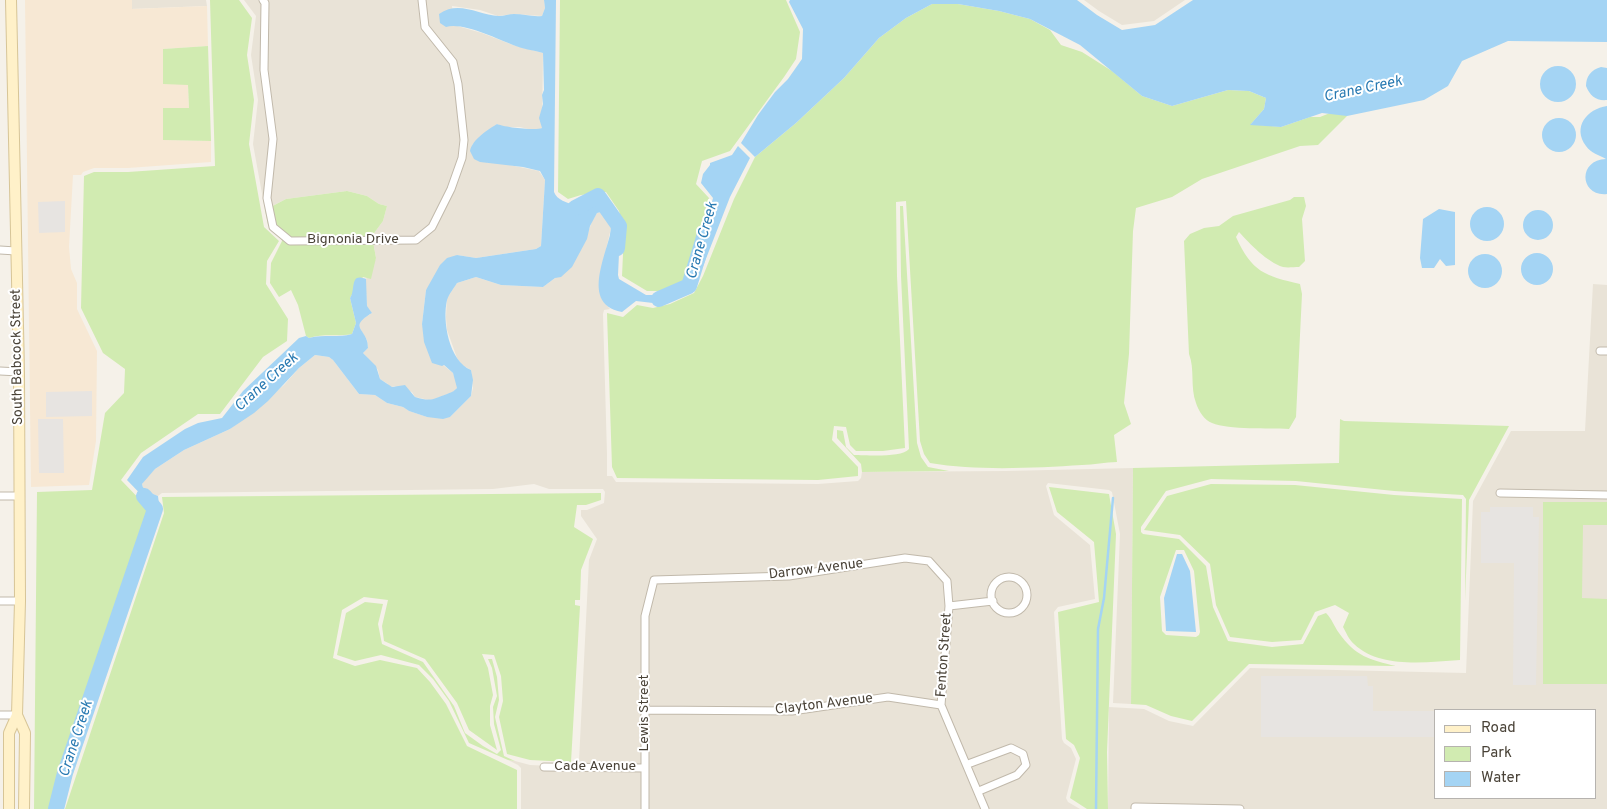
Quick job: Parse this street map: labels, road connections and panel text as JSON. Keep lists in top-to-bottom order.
{
  "streets": {
    "main road": ["South Babcock Street"],
    "street": [
      "Bignonia Drive",
      "Darrow Avenue",
      "Fenton Street",
      "Clayton Avenue",
      "Lewis Street",
      "Cade Avenue"
    ]
  },
  "crossings": [
    ["Darrow Avenue", "Fenton Street"],
    ["Darrow Avenue", "Lewis Street"],
    ["Fenton Street", "Clayton Avenue"],
    ["Clayton Avenue", "Lewis Street"],
    ["Lewis Street", "Cade Avenue"]
  ],
  "water": ["Crane Creek"],
  "legend": ["Road", "Park", "Water"]
}
